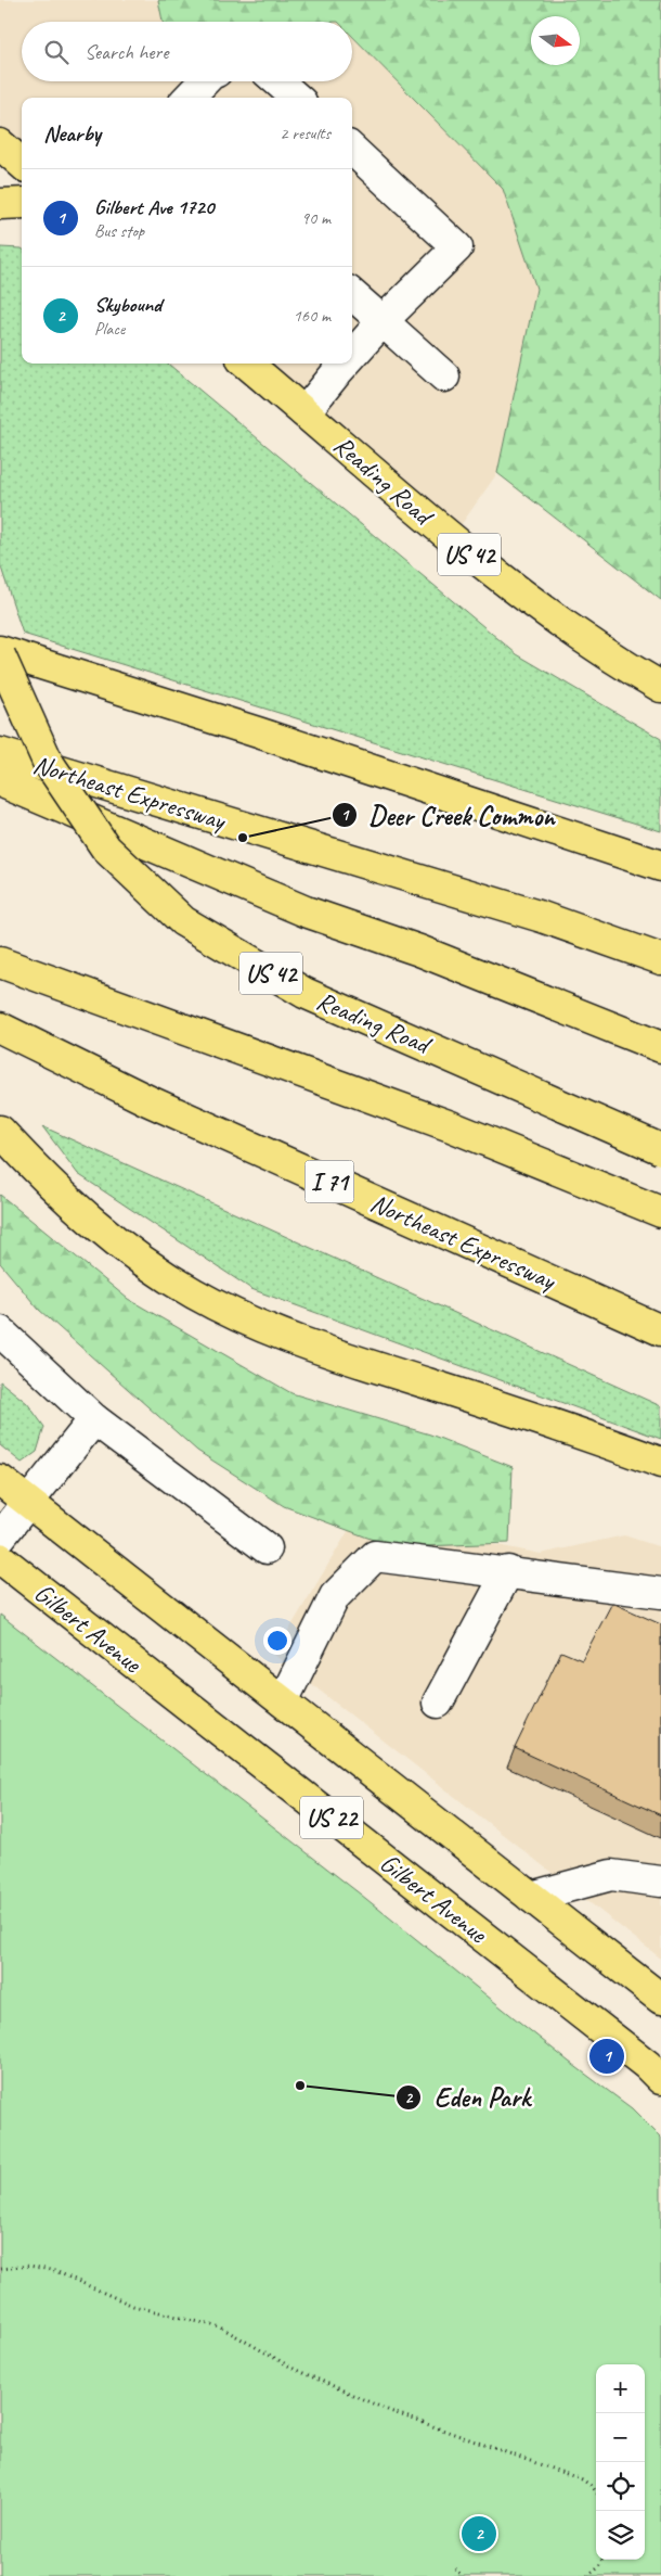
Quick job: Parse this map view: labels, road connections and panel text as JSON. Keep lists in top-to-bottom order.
{
  "streets": {
    "main road": [
      "Reading Road",
      "US 42",
      "Northeast Expressway",
      "I 71",
      "Gilbert Avenue",
      "US 22"
    ]
  },
  "places": ["Deer Creek Common", "Eden Park"],
  "north": "right",
  "page": {
    "search": "Search here",
    "heading": ["Nearby", "2 results"],
    "list": [
      {
        "mark": "1",
        "name": "Gilbert Ave 1720",
        "note": "Bus stop",
        "value": "90 m"
      },
      {
        "mark": "2",
        "name": "Skybound",
        "note": "Place",
        "value": "160 m"
      }
    ],
    "pins": ["1", "2"],
    "map_buttons": ["+", "−"]
  }
}
